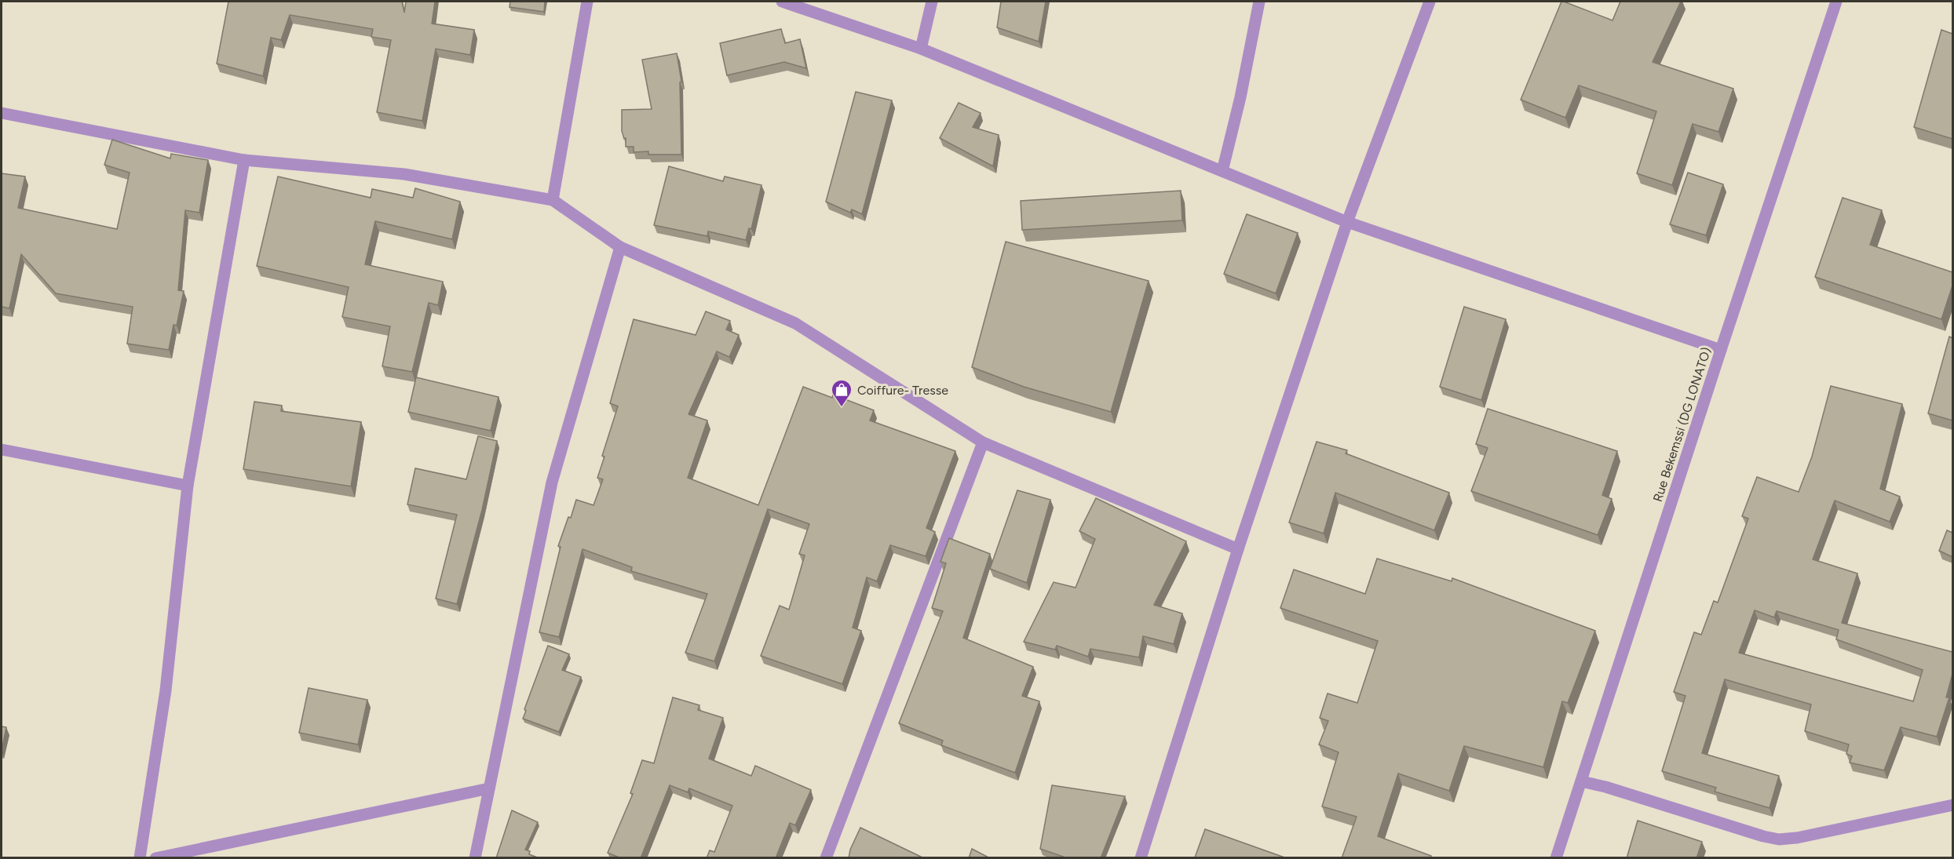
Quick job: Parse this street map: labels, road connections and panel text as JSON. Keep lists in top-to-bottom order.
{
  "streets": {
    "street": ["Rue Bekemssi (DG LONATO)"]
  },
  "places": {
    "shop": ["Coiffure- Tresse"]
  }
}
